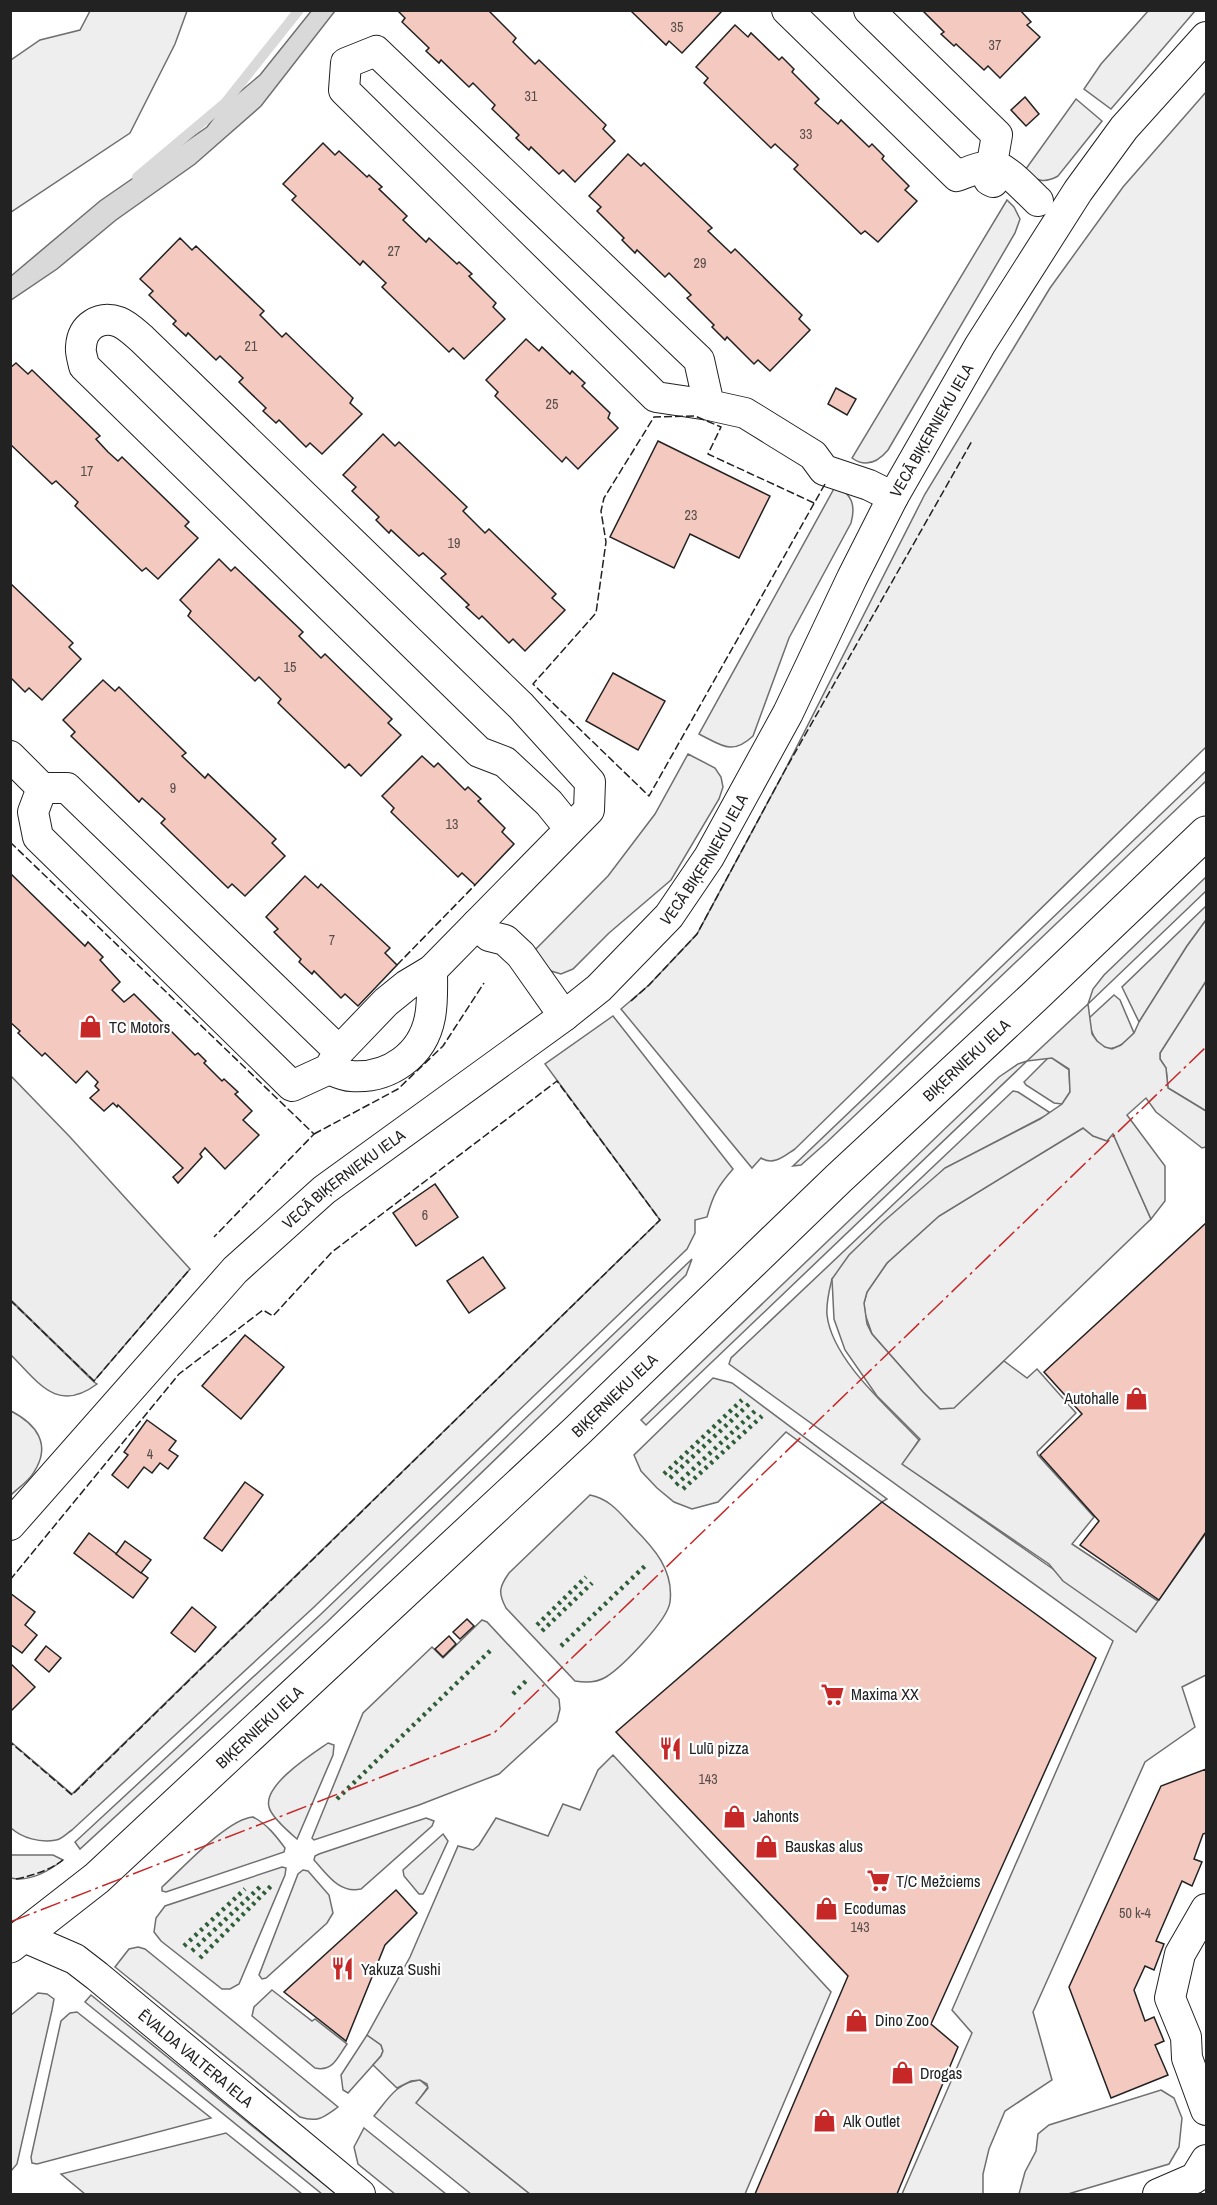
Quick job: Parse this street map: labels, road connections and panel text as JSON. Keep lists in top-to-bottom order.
{
  "streets": {
    "main road": ["BIĶERNIEKU IELA"],
    "street": ["VECĀ BIĶERNIEKU IELA", "ĒVALDA VALTERA IELA"]
  },
  "crossings": [
    ["BIĶERNIEKU IELA", "ĒVALDA VALTERA IELA"]
  ],
  "places": {
    "shop": [
      "TC Motors",
      "Autohalle",
      "Jahonts",
      "Bauskas alus",
      "Ecodumas",
      "Dino Zoo",
      "Drogas",
      "Alk Outlet"
    ],
    "supermarket": ["Maxima XX", "T/C Mežciems"],
    "restaurant": ["Lulū pizza", "Yakuza Sushi"]
  },
  "house_numbers": [
    "35",
    "37",
    "31",
    "33",
    "27",
    "29",
    "21",
    "25",
    "17",
    "23",
    "19",
    "15",
    "9",
    "13",
    "7",
    "6",
    "4",
    "143",
    "50 k-4",
    "143"
  ]
}
